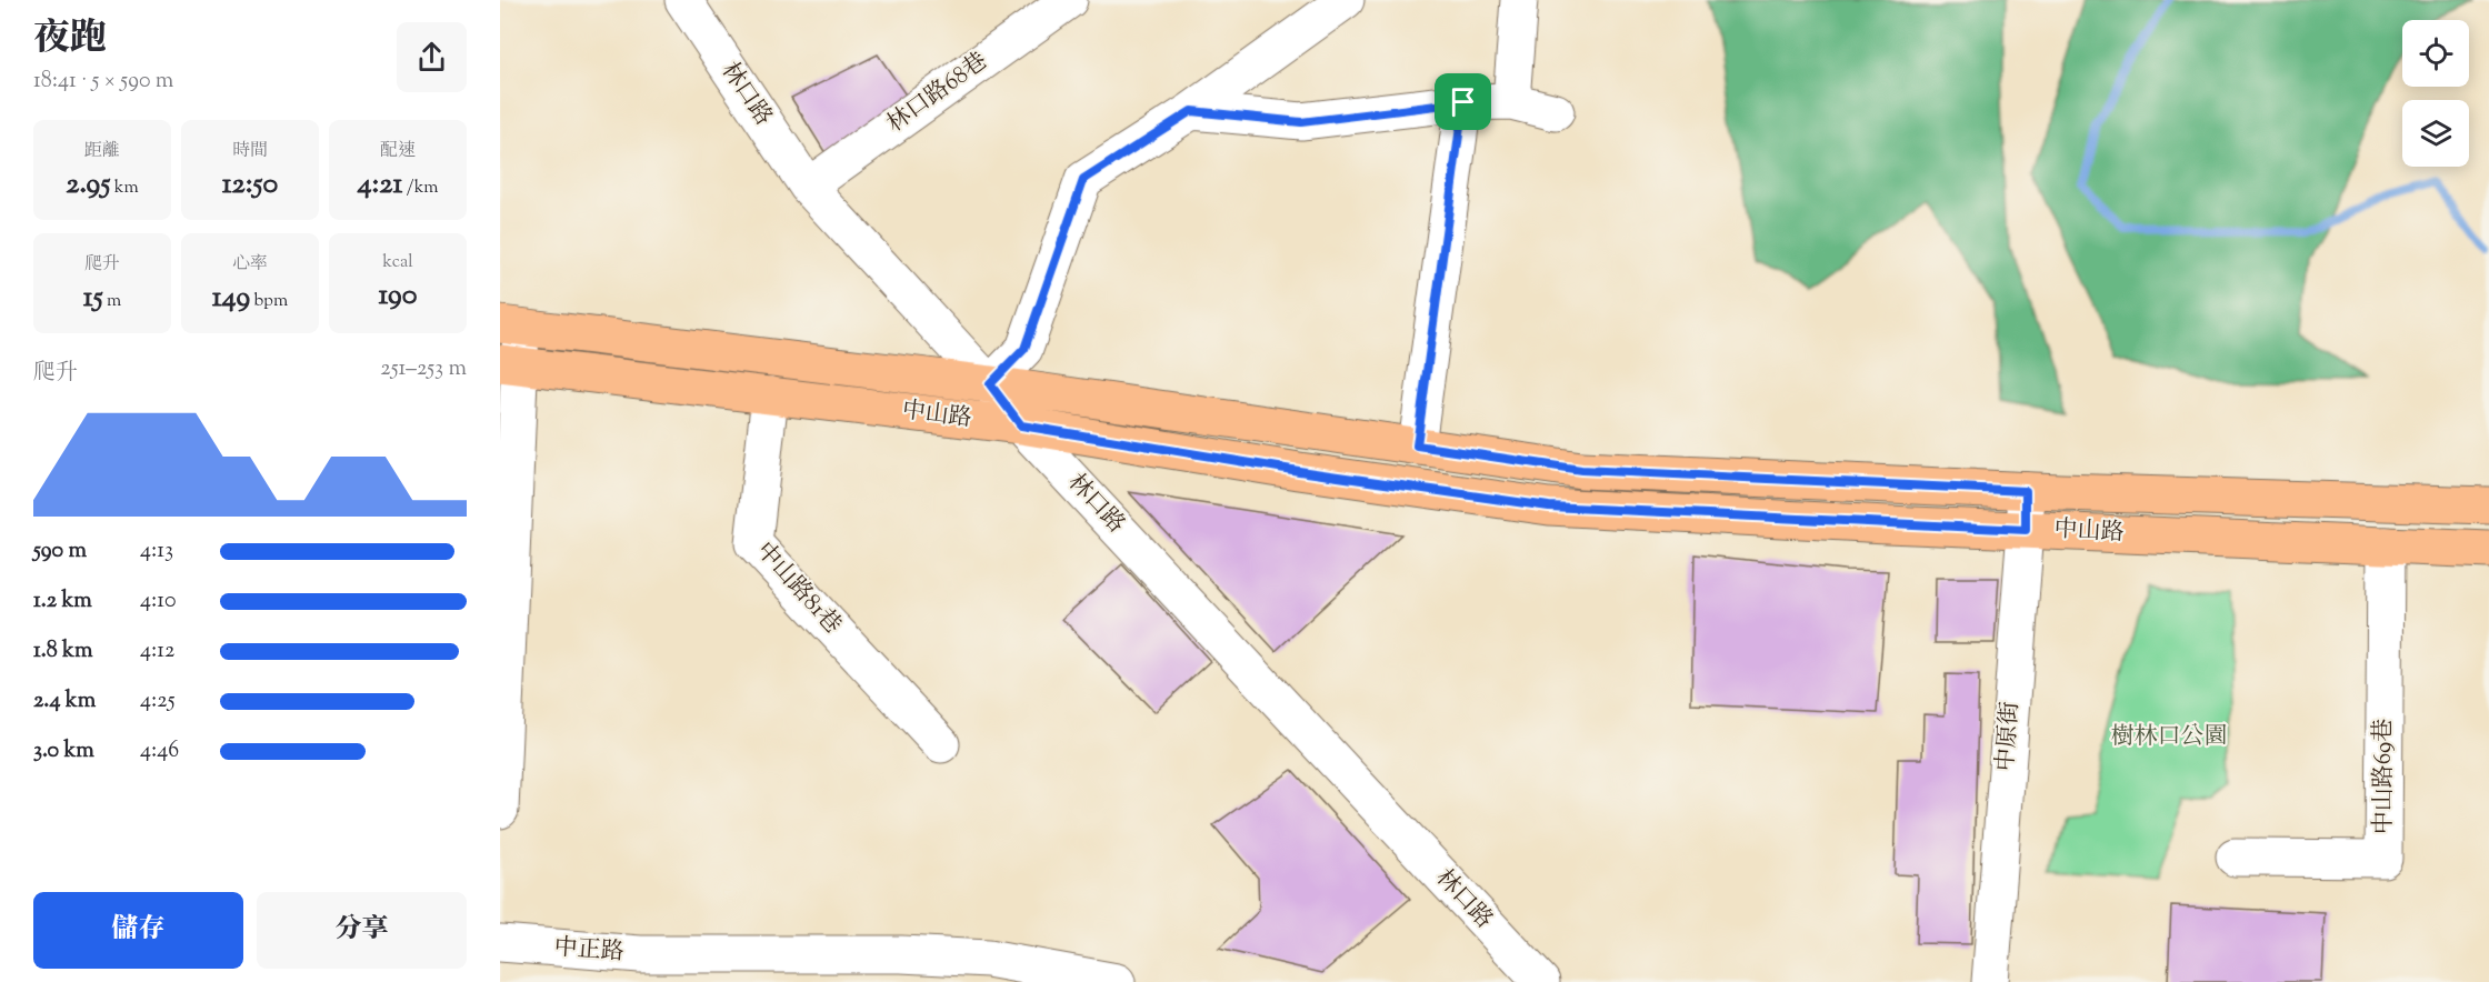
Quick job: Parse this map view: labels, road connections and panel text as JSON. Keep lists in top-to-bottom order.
{
  "streets": {
    "main road": ["中山路"],
    "street": [
      "林口路68巷",
      "林口路",
      "中山路81巷",
      "中原街",
      "中山路69巷",
      "中正路"
    ]
  },
  "crossings": [
    ["林口路68巷", "林口路"],
    ["林口路", "中山路"],
    ["中山路", "中山路81巷"],
    ["中山路", "中原街"],
    ["中山路", "中山路69巷"]
  ],
  "parks": ["樹林口公園"],
  "page": {
    "heading": ["夜跑", "18:41 · 5 × 590 m"],
    "stats": [
      ["距離", "2.95 km"],
      ["時間", "12:50"],
      ["配速", "4:21 /km"],
      ["爬升", "15 m"],
      ["心率", "149 bpm"],
      ["kcal", "190"]
    ],
    "chart": ["爬升", "251–253 m"],
    "list": [
      {
        "name": "590 m",
        "note": "4:13"
      },
      {
        "name": "1.2 km",
        "note": "4:10"
      },
      {
        "name": "1.8 km",
        "note": "4:12"
      },
      {
        "name": "2.4 km",
        "note": "4:25"
      },
      {
        "name": "3.0 km",
        "note": "4:46"
      }
    ],
    "buttons": ["儲存", "分享"]
  }
}
